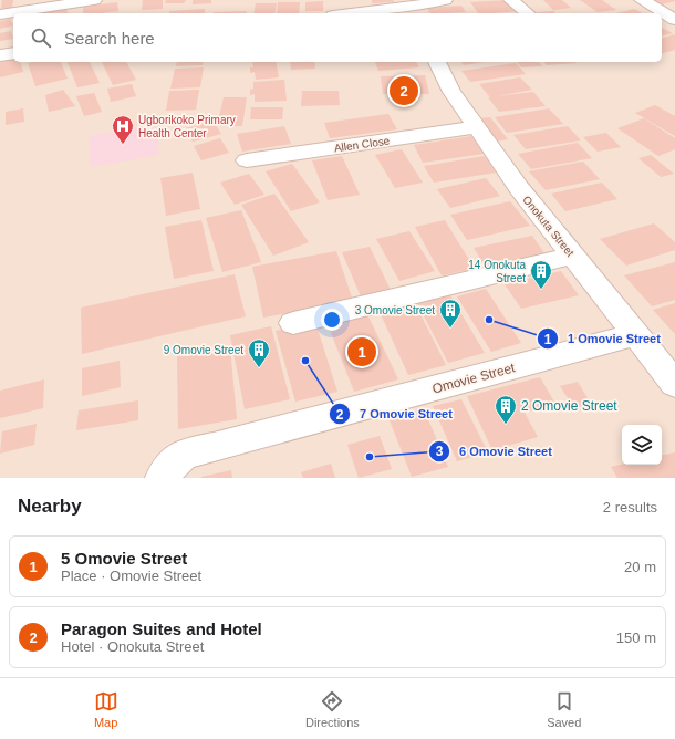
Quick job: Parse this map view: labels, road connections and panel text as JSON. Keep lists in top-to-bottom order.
{
  "streets": {
    "street": ["Allen Close", "Onokuta Street", "Omovie Street"]
  },
  "crossings": [
    ["Allen Close", "Onokuta Street"],
    ["Onokuta Street", "Omovie Street"]
  ],
  "places": {
    "hospital": ["Ugborikoko Primary Health Center"],
    "building": [
      "14 Onokuta Street",
      "3 Omovie Street",
      "9 Omovie Street",
      "2 Omovie Street"
    ],
    "other": ["1 Omovie Street", "7 Omovie Street", "6 Omovie Street"]
  },
  "page": {
    "search": "Search here",
    "pins": ["2", "1"],
    "heading": ["Nearby", "2 results"],
    "list": [
      {
        "mark": "1",
        "name": "5 Omovie Street",
        "note": "Place · Omovie Street",
        "value": "20 m"
      },
      {
        "mark": "2",
        "name": "Paragon Suites and Hotel",
        "note": "Hotel · Onokuta Street",
        "value": "150 m"
      }
    ],
    "nav": ["Map", "Directions", "Saved"]
  }
}
